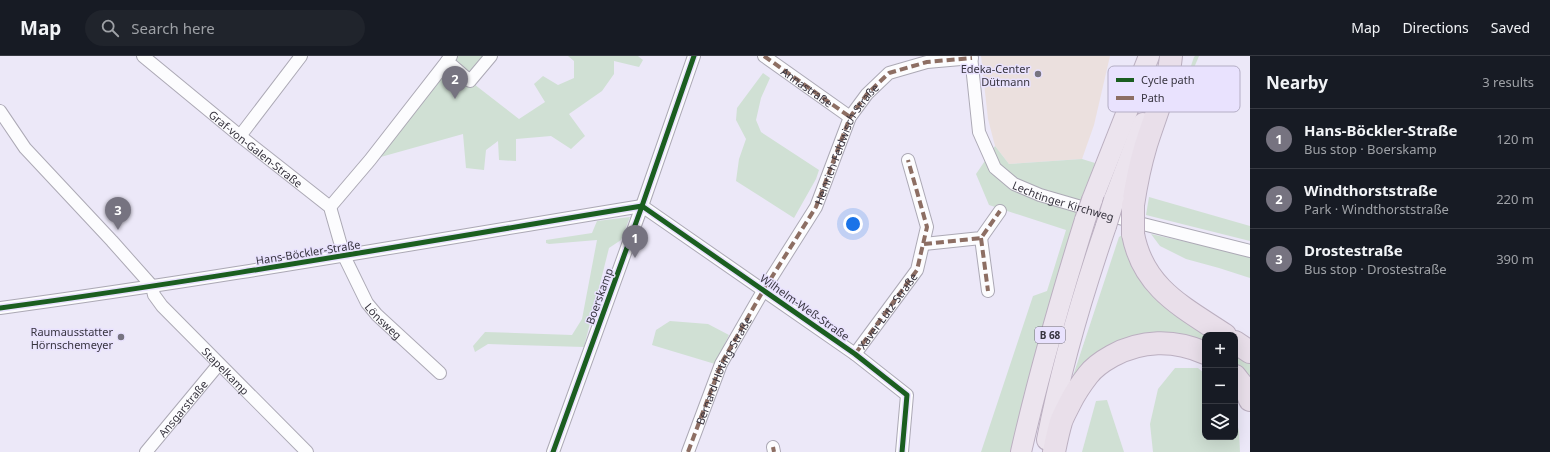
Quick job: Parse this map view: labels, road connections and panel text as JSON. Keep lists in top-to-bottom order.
{
  "streets": {
    "highway": ["B 68"],
    "street": [
      "Annastraße",
      "Heinrich-Feldwisch-Straße",
      "Graf-von-Galen-Straße",
      "Lechtinger Kirchweg",
      "Hans-Böckler-Straße",
      "Boerskamp",
      "Wilhelm-Weß-Straße",
      "Xaver-Lütz-Straße",
      "Lönsweg",
      "Stapelkamp",
      "Bernard-Höting-Straße",
      "Ansgarstraße"
    ]
  },
  "crossings": [
    ["Annastraße", "Heinrich-Feldwisch-Straße"],
    ["Heinrich-Feldwisch-Straße", "Lechtinger Kirchweg"],
    ["Heinrich-Feldwisch-Straße", "Wilhelm-Weß-Straße"],
    ["Heinrich-Feldwisch-Straße", "Bernard-Höting-Straße"],
    ["Hans-Böckler-Straße", "Boerskamp"],
    ["Hans-Böckler-Straße", "Wilhelm-Weß-Straße"],
    ["Hans-Böckler-Straße", "Lönsweg"],
    ["Hans-Böckler-Straße", "Stapelkamp"],
    ["Boerskamp", "Wilhelm-Weß-Straße"],
    ["Wilhelm-Weß-Straße", "Xaver-Lütz-Straße"],
    ["Wilhelm-Weß-Straße", "Bernard-Höting-Straße"],
    ["Stapelkamp", "Ansgarstraße"]
  ],
  "places": ["Edeka-Center Dütmann", "Raumausstatter Hörnschemeyer"],
  "legend": ["Cycle path", "Path"],
  "page": {
    "header": "Map",
    "search": "Search here",
    "nav": ["Map", "Directions", "Saved"],
    "heading": ["Nearby", "3 results"],
    "pins": ["2", "3", "1"],
    "list": [
      {
        "mark": "1",
        "name": "Hans-Böckler-Straße",
        "note": "Bus stop · Boerskamp",
        "value": "120 m"
      },
      {
        "mark": "2",
        "name": "Windthorststraße",
        "note": "Park · Windthorststraße",
        "value": "220 m"
      },
      {
        "mark": "3",
        "name": "Drostestraße",
        "note": "Bus stop · Drostestraße",
        "value": "390 m"
      }
    ],
    "map_buttons": ["+", "−"]
  }
}
